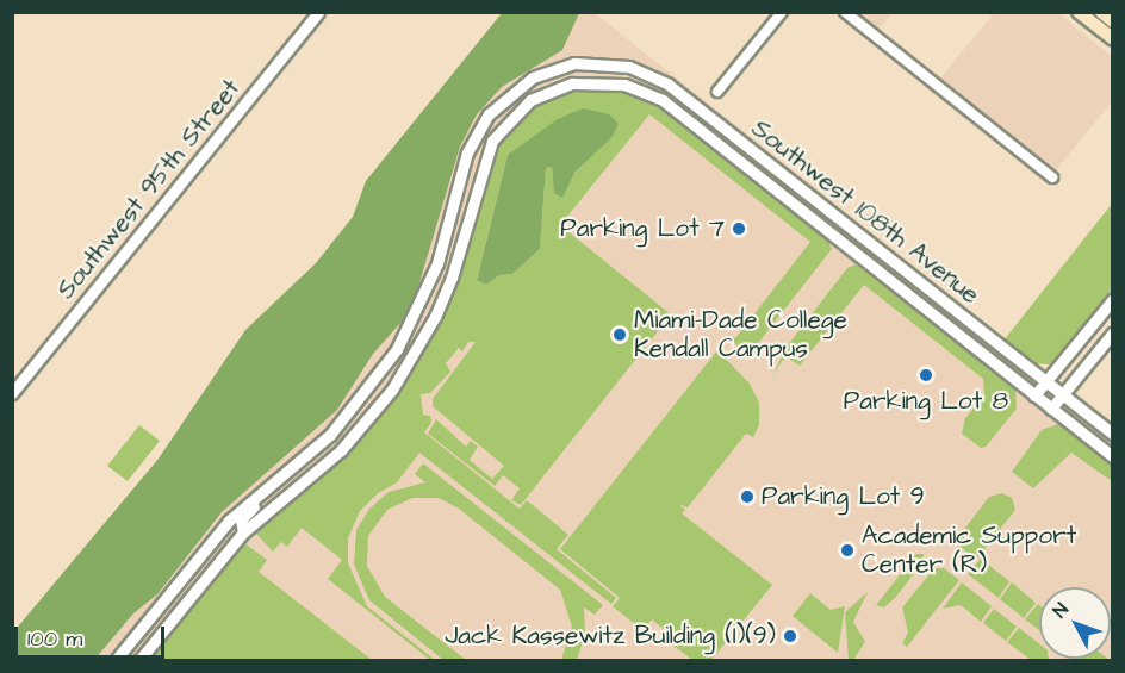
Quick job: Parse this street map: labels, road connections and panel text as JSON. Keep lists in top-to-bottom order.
{
  "streets": {
    "street": ["Southwest 95th Street", "Southwest 108th Avenue"]
  },
  "places": [
    "Parking Lot 7",
    "Miami-Dade College Kendall Campus",
    "Parking Lot 8",
    "Parking Lot 9",
    "Academic Support Center (R)",
    "Jack Kassewitz Building (I)(9)"
  ],
  "scale_bar": "100 m",
  "north": "top left"
}
